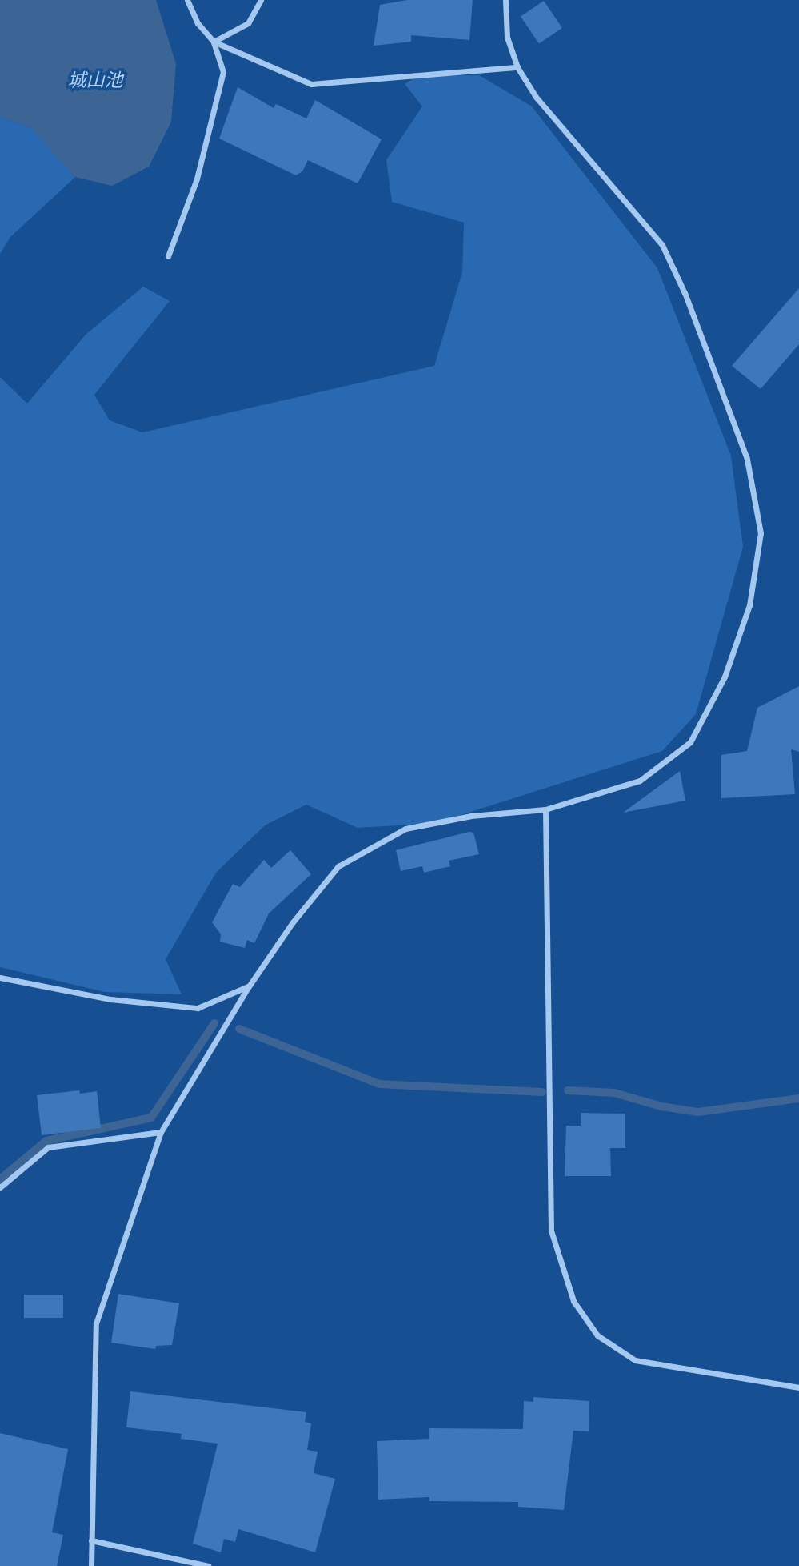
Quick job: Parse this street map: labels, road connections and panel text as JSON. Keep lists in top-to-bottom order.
{
  "water": ["城山池"]
}
